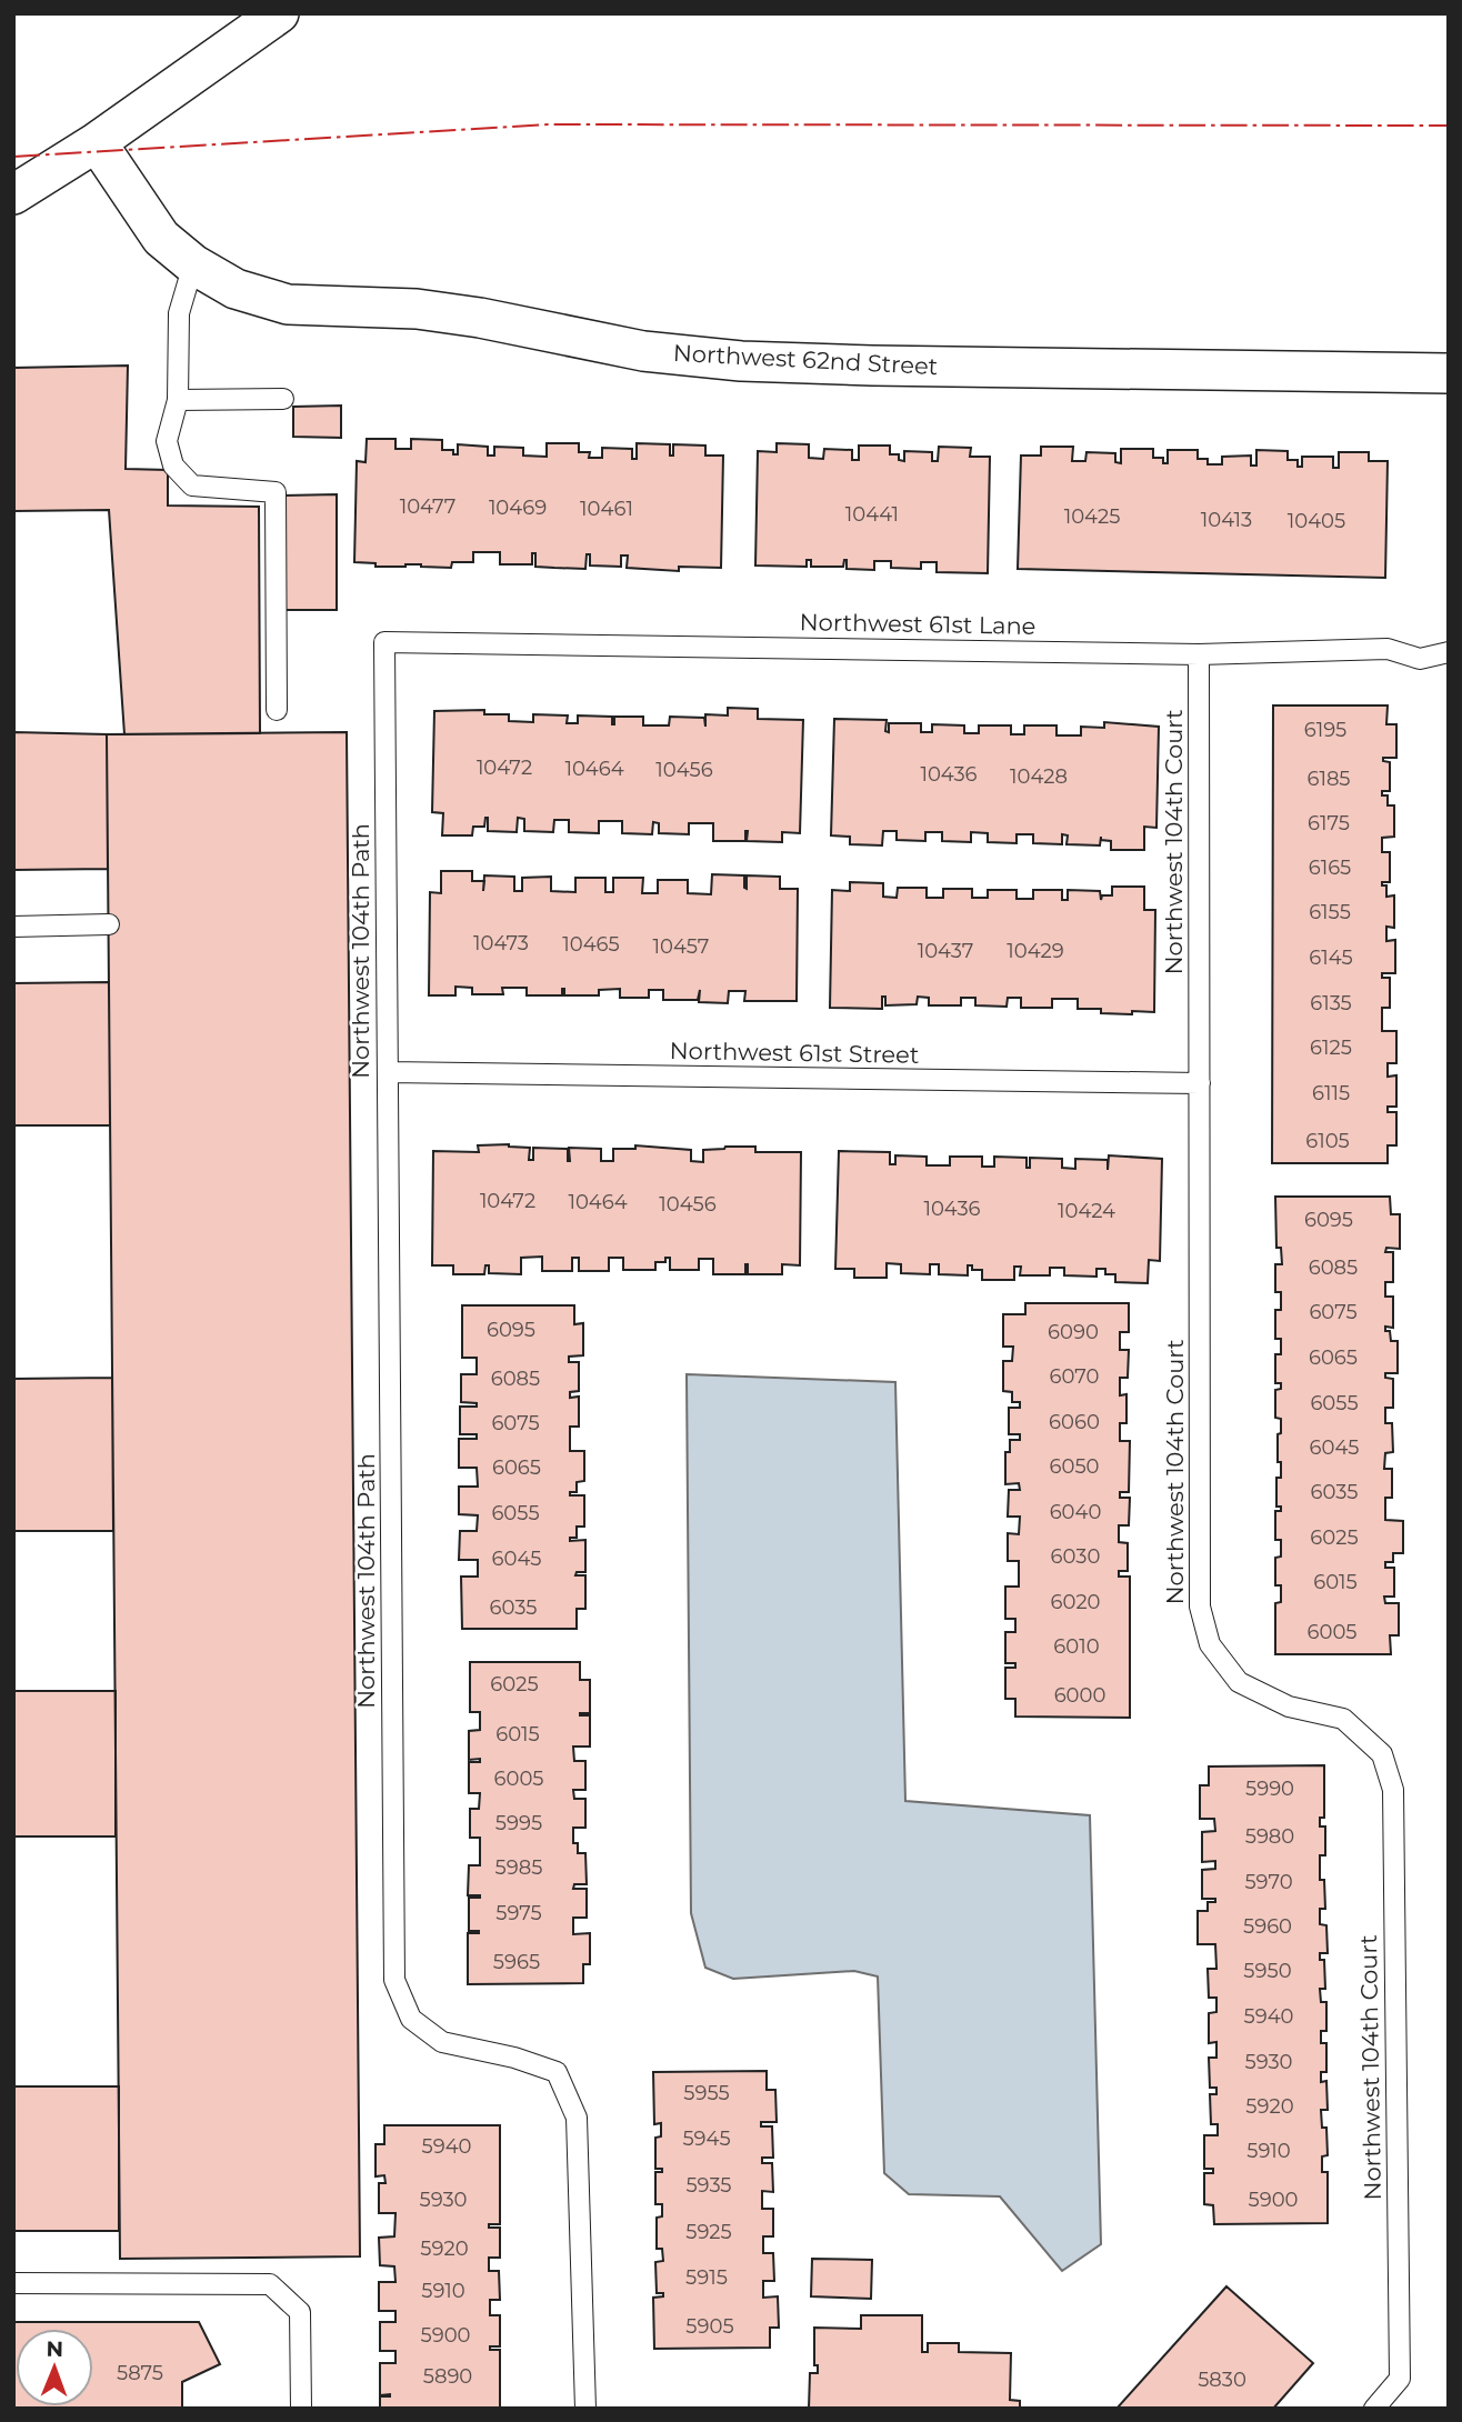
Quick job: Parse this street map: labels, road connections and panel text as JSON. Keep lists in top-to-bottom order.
{
  "streets": {
    "street": ["Northwest 62nd Street"],
    "lane": [
      "Northwest 61st Lane",
      "Northwest 104th Court",
      "Northwest 104th Path",
      "Northwest 61st Street"
    ]
  },
  "crossings": [
    ["Northwest 61st Lane", "Northwest 104th Court"],
    ["Northwest 61st Lane", "Northwest 104th Path"],
    ["Northwest 104th Court", "Northwest 61st Street"],
    ["Northwest 104th Path", "Northwest 61st Street"]
  ],
  "house_numbers": [
    "10477",
    "10469",
    "10461",
    "10441",
    "10425",
    "10413",
    "10405",
    "6195",
    "10472",
    "10464",
    "10456",
    "10436",
    "10428",
    "6185",
    "6175",
    "6165",
    "6155",
    "10473",
    "10465",
    "10457",
    "10437",
    "10429",
    "6145",
    "6135",
    "6125",
    "6115",
    "6105",
    "10472",
    "10464",
    "10456",
    "10436",
    "10424",
    "6095",
    "6085",
    "6075",
    "6095",
    "6090",
    "6065",
    "6070",
    "6085",
    "6055",
    "6060",
    "6075",
    "6045",
    "6050",
    "6065",
    "6035",
    "6040",
    "6055",
    "6025",
    "6030",
    "6045",
    "6015",
    "6020",
    "6035",
    "6005",
    "6010",
    "6025",
    "6000",
    "6015",
    "6005",
    "5990",
    "5995",
    "5980",
    "5985",
    "5970",
    "5975",
    "5960",
    "5965",
    "5950",
    "5940",
    "5930",
    "5955",
    "5920",
    "5945",
    "5940",
    "5910",
    "5935",
    "5930",
    "5900",
    "5925",
    "5920",
    "5915",
    "5910",
    "5905",
    "5900",
    "5875",
    "5890",
    "5830"
  ],
  "north": "top"
}
